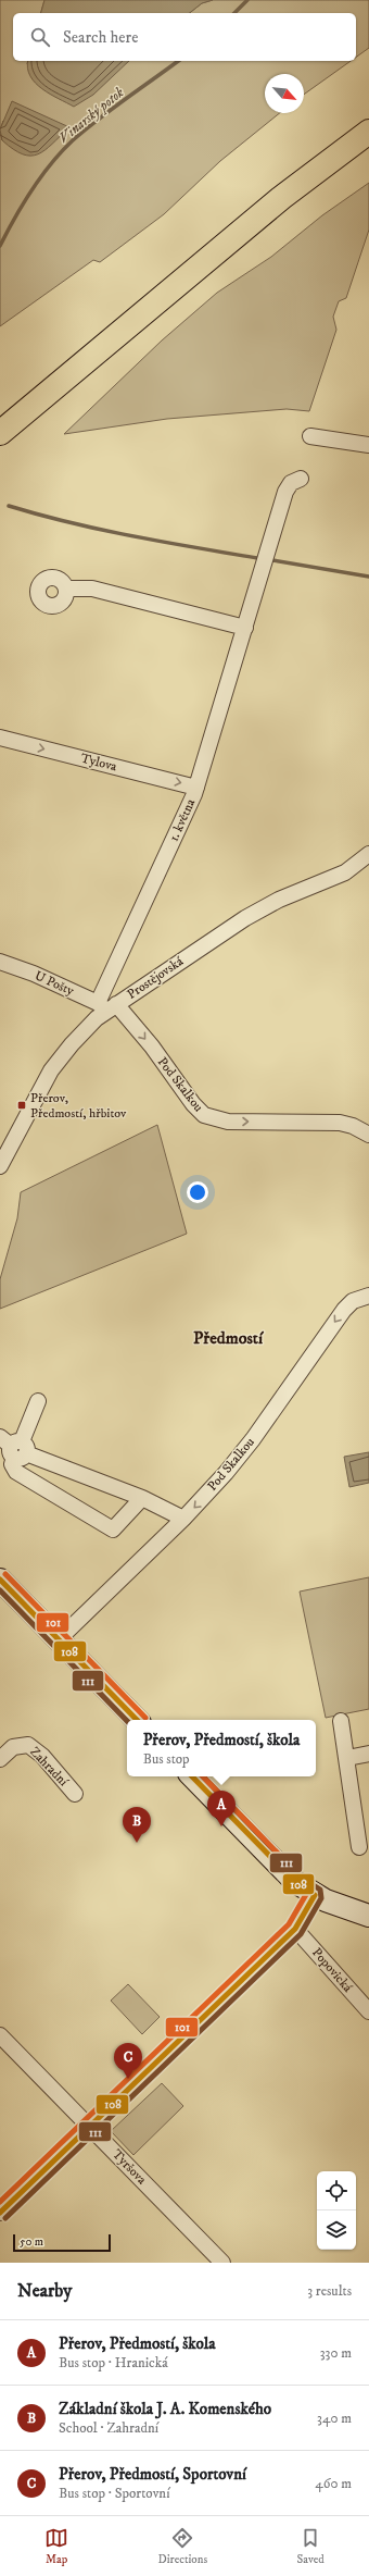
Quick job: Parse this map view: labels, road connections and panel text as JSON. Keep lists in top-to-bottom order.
{
  "streets": {
    "street": [
      "Tylova",
      "1. května",
      "Prostějovská",
      "U Pošty",
      "Pod Skalkou",
      "Zahradní",
      "Popovická",
      "Tyršova"
    ]
  },
  "crossings": [
    ["Tylova", "1. května"],
    ["1. května", "Prostějovská"],
    ["1. května", "U Pošty"],
    ["1. května", "Pod Skalkou"],
    ["Prostějovská", "U Pošty"],
    ["Prostějovská", "Pod Skalkou"],
    ["U Pošty", "Pod Skalkou"]
  ],
  "one_way": ["Tylova"],
  "districts": ["Předmostí"],
  "water": ["Vinarský potok"],
  "places": {
    "transit": ["Přerov, Předmostí, hřbitov"]
  },
  "lines": ["transit line 101", "transit line 108", "transit line 111"],
  "scale_bar": "50 m",
  "north": "bottom right",
  "page": {
    "search": "Search here",
    "popup": ["Přerov, Předmostí, škola", "Bus stop"],
    "pins": ["A", "B", "C"],
    "scale": "50 m",
    "heading": ["Nearby", "3 results"],
    "list": [
      {
        "mark": "A",
        "name": "Přerov, Předmostí, škola",
        "note": "Bus stop · Hranická",
        "value": "330 m"
      },
      {
        "mark": "B",
        "name": "Základní škola J. A. Komenského",
        "note": "School · Zahradní",
        "value": "340 m"
      },
      {
        "mark": "C",
        "name": "Přerov, Předmostí, Sportovní",
        "note": "Bus stop · Sportovní",
        "value": "460 m"
      }
    ],
    "nav": ["Map", "Directions", "Saved"]
  }
}
